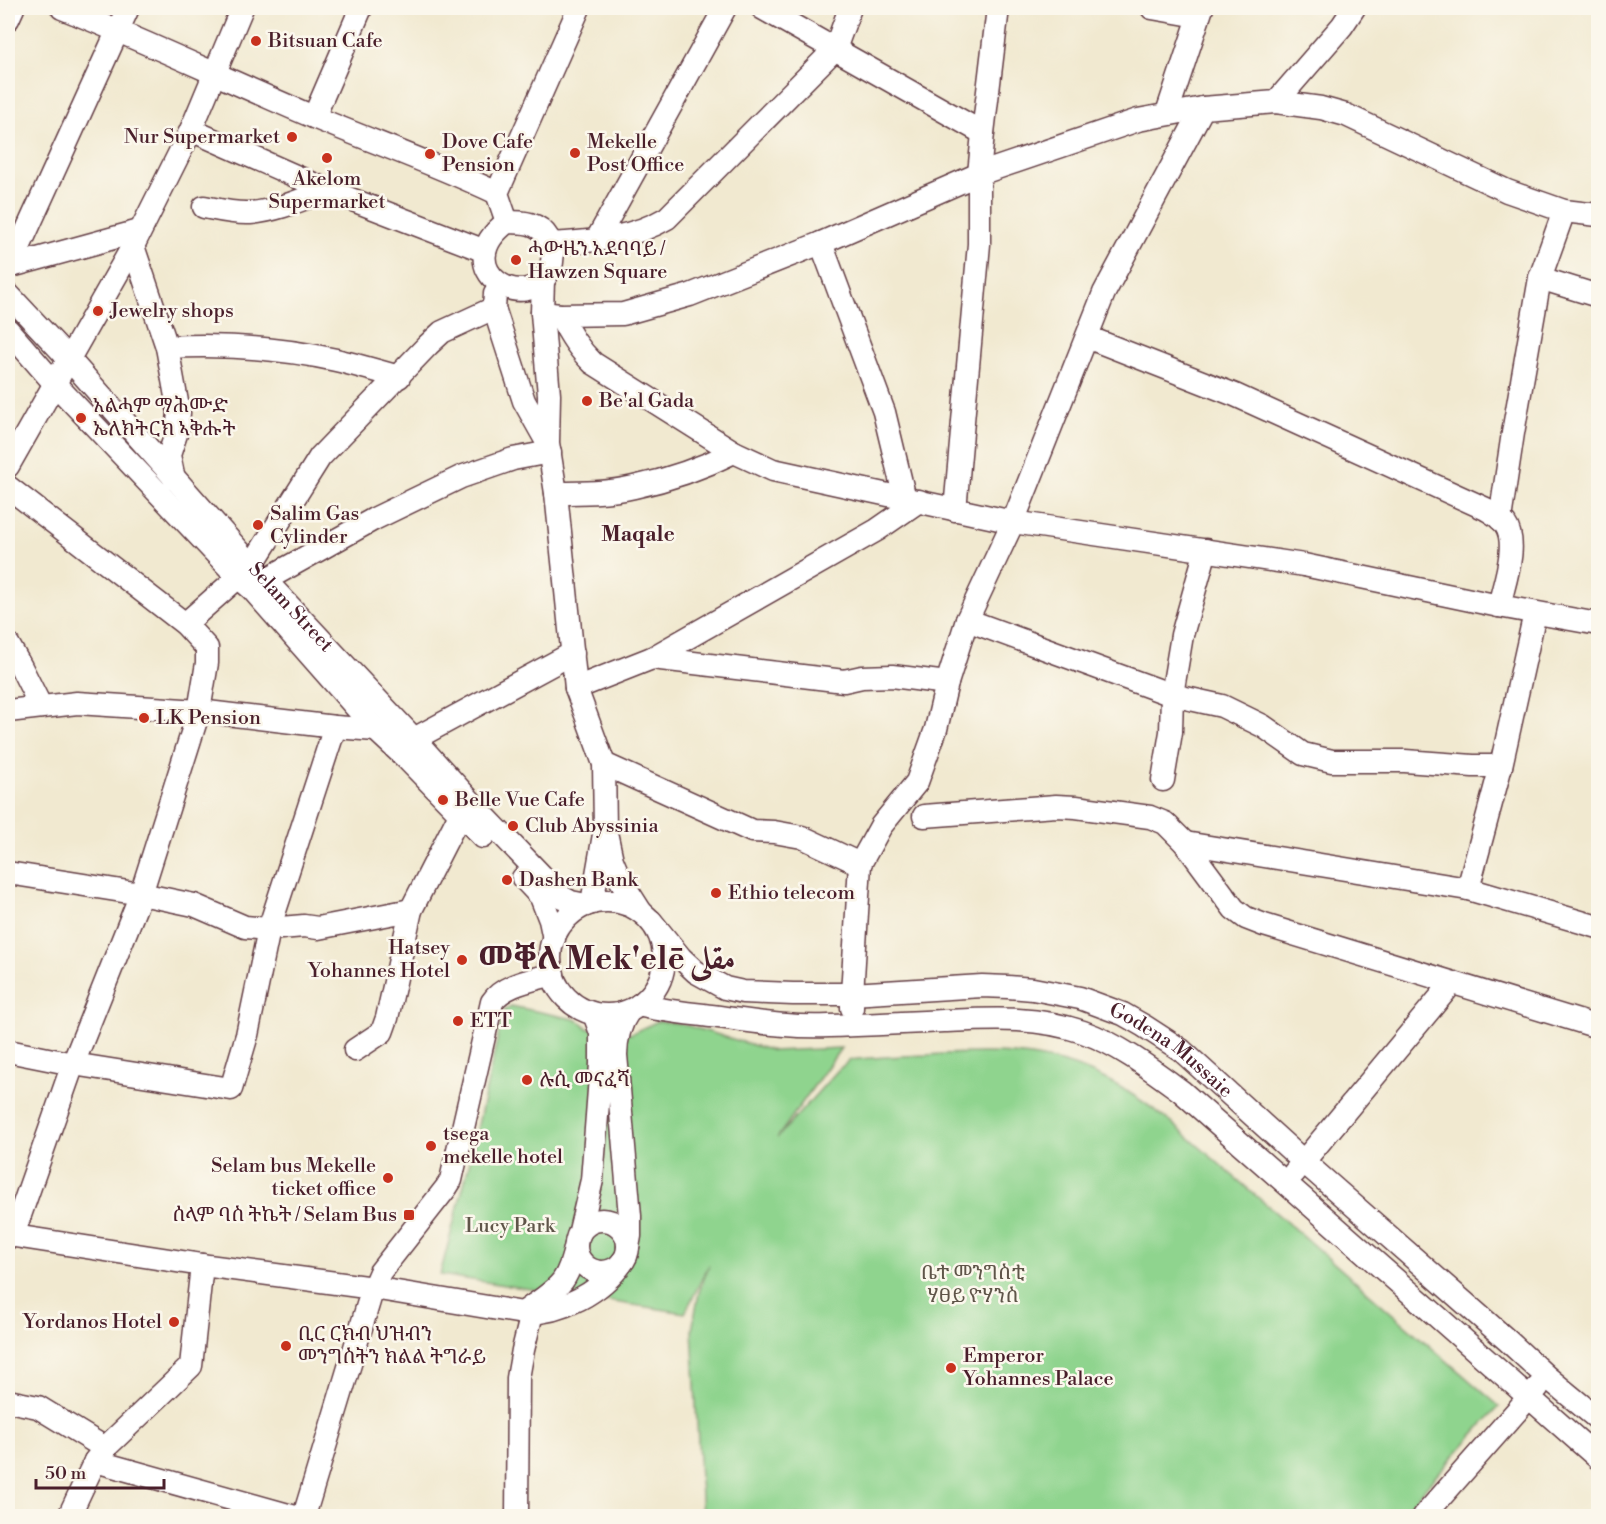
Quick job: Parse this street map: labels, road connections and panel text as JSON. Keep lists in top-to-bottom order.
{
  "streets": {
    "street": ["Selam Street", "Godena Mussaie"]
  },
  "crossings": [
    ["Selam Street", "Godena Mussaie"]
  ],
  "districts": ["Maqale", "መቐለ Mek'elē مقلى"],
  "parks": ["Lucy Park", "ቤተ መንግስቲ ሃፀይ ዮሃንስ"],
  "places": {
    "other": [
      "Bitsuan Cafe",
      "Nur Supermarket",
      "Mekelle Post Office",
      "Dove Cafe Pension",
      "Akelom Supermarket",
      "ሓውዜን አደባባይ / Hawzen Square",
      "Jewelry shops",
      "Be'al Gada",
      "አልሓም ማሕሙድ ኤለክትርክ ኣቅሑት",
      "Salim Gas Cylinder",
      "LK Pension",
      "Belle Vue Cafe",
      "Club Abyssinia",
      "Dashen Bank",
      "Ethio telecom",
      "Hatsey Yohannes Hotel",
      "ETT",
      "ሉሲ መናፈሻ",
      "tsega mekelle hotel",
      "Selam bus Mekelle ticket office",
      "Yordanos Hotel",
      "ቢር ርክብ ህዝብን መንግስትን ክልል ትግራይ",
      "Emperor Yohannes Palace"
    ],
    "transit": ["ሰላም ባስ ትኬት / Selam Bus"]
  },
  "scale_bar": "50 m"
}
